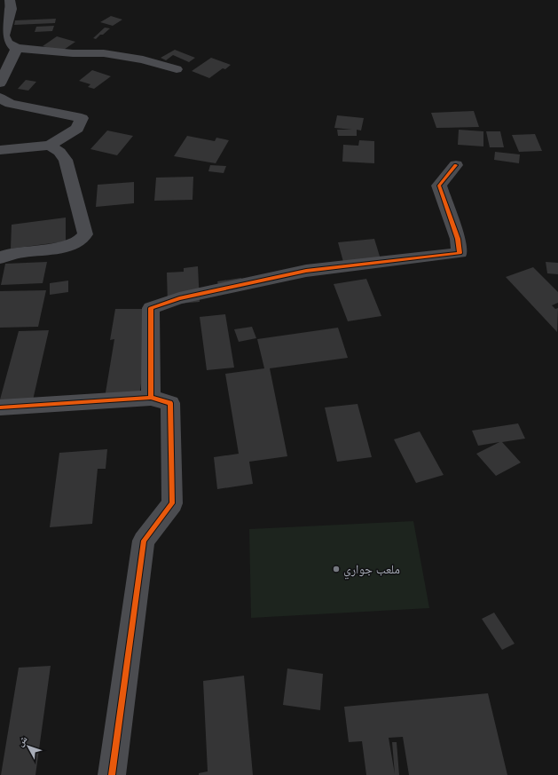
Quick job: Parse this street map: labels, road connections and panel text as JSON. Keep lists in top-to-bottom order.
{
  "places": ["ملعب جواري"],
  "north": "top left"
}
